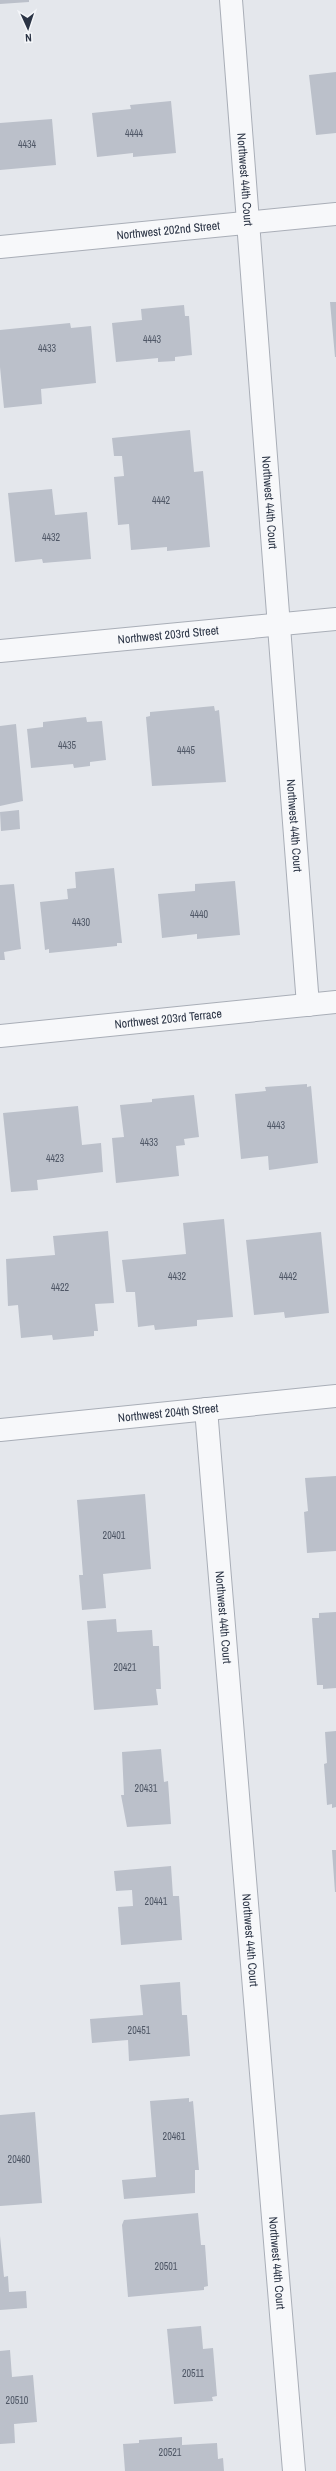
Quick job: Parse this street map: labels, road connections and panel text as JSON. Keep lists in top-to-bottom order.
{
  "streets": {
    "street": [
      "Northwest 44th Court",
      "Northwest 202nd Street",
      "Northwest 203rd Street",
      "Northwest 203rd Terrace",
      "Northwest 204th Street"
    ]
  },
  "crossings": [
    ["Northwest 44th Court", "Northwest 202nd Street"],
    ["Northwest 44th Court", "Northwest 203rd Street"],
    ["Northwest 44th Court", "Northwest 203rd Terrace"],
    ["Northwest 44th Court", "Northwest 204th Street"]
  ],
  "house_numbers": [
    "4444",
    "4434",
    "4443",
    "4433",
    "4442",
    "4432",
    "4435",
    "4445",
    "4440",
    "4430",
    "4443",
    "4433",
    "4423",
    "4432",
    "4442",
    "4422",
    "20401",
    "20421",
    "20431",
    "20441",
    "20451",
    "20461",
    "20460",
    "20501",
    "20511",
    "20510",
    "20521"
  ],
  "north": "bottom"
}
